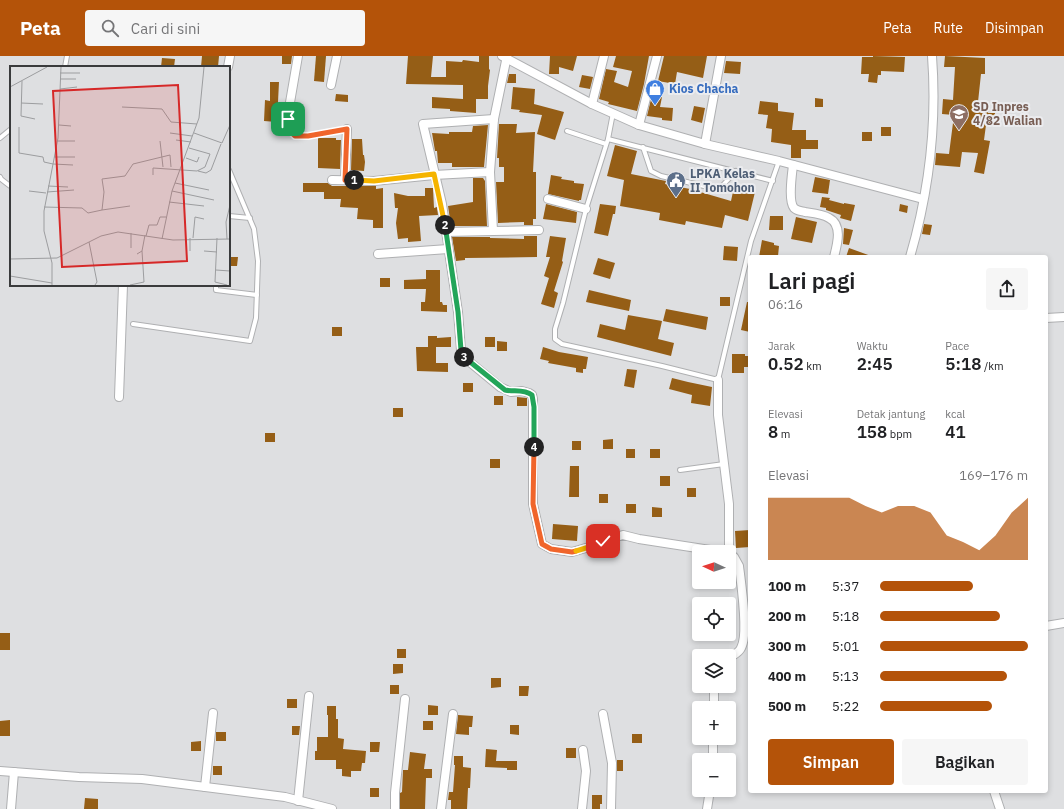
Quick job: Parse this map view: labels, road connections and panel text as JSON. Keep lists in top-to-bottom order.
{
  "places": {
    "shop": ["Kios Chacha"],
    "school or university": ["SD Inpres 4/82 Walian"],
    "public building": ["LPKA Kelas II Tomohon"]
  },
  "north": "left",
  "page": {
    "header": "Peta",
    "search": "Cari di sini",
    "nav": ["Peta", "Rute", "Disimpan"],
    "pins": [
      "1",
      "2",
      "3",
      "4"
    ],
    "heading": ["Lari pagi", "06:16"],
    "stats": [
      ["Jarak", "0.52 km"],
      ["Waktu", "2:45"],
      ["Pace", "5:18 /km"],
      ["Elevasi", "8 m"],
      ["Detak jantung", "158 bpm"],
      ["kcal", "41"]
    ],
    "chart": ["Elevasi", "169–176 m"],
    "map_buttons": ["+", "−"],
    "list": [
      {
        "name": "100 m",
        "note": "5:37"
      },
      {
        "name": "200 m",
        "note": "5:18"
      },
      {
        "name": "300 m",
        "note": "5:01"
      },
      {
        "name": "400 m",
        "note": "5:13"
      },
      {
        "name": "500 m",
        "note": "5:22"
      }
    ],
    "buttons": ["Simpan", "Bagikan"]
  }
}
